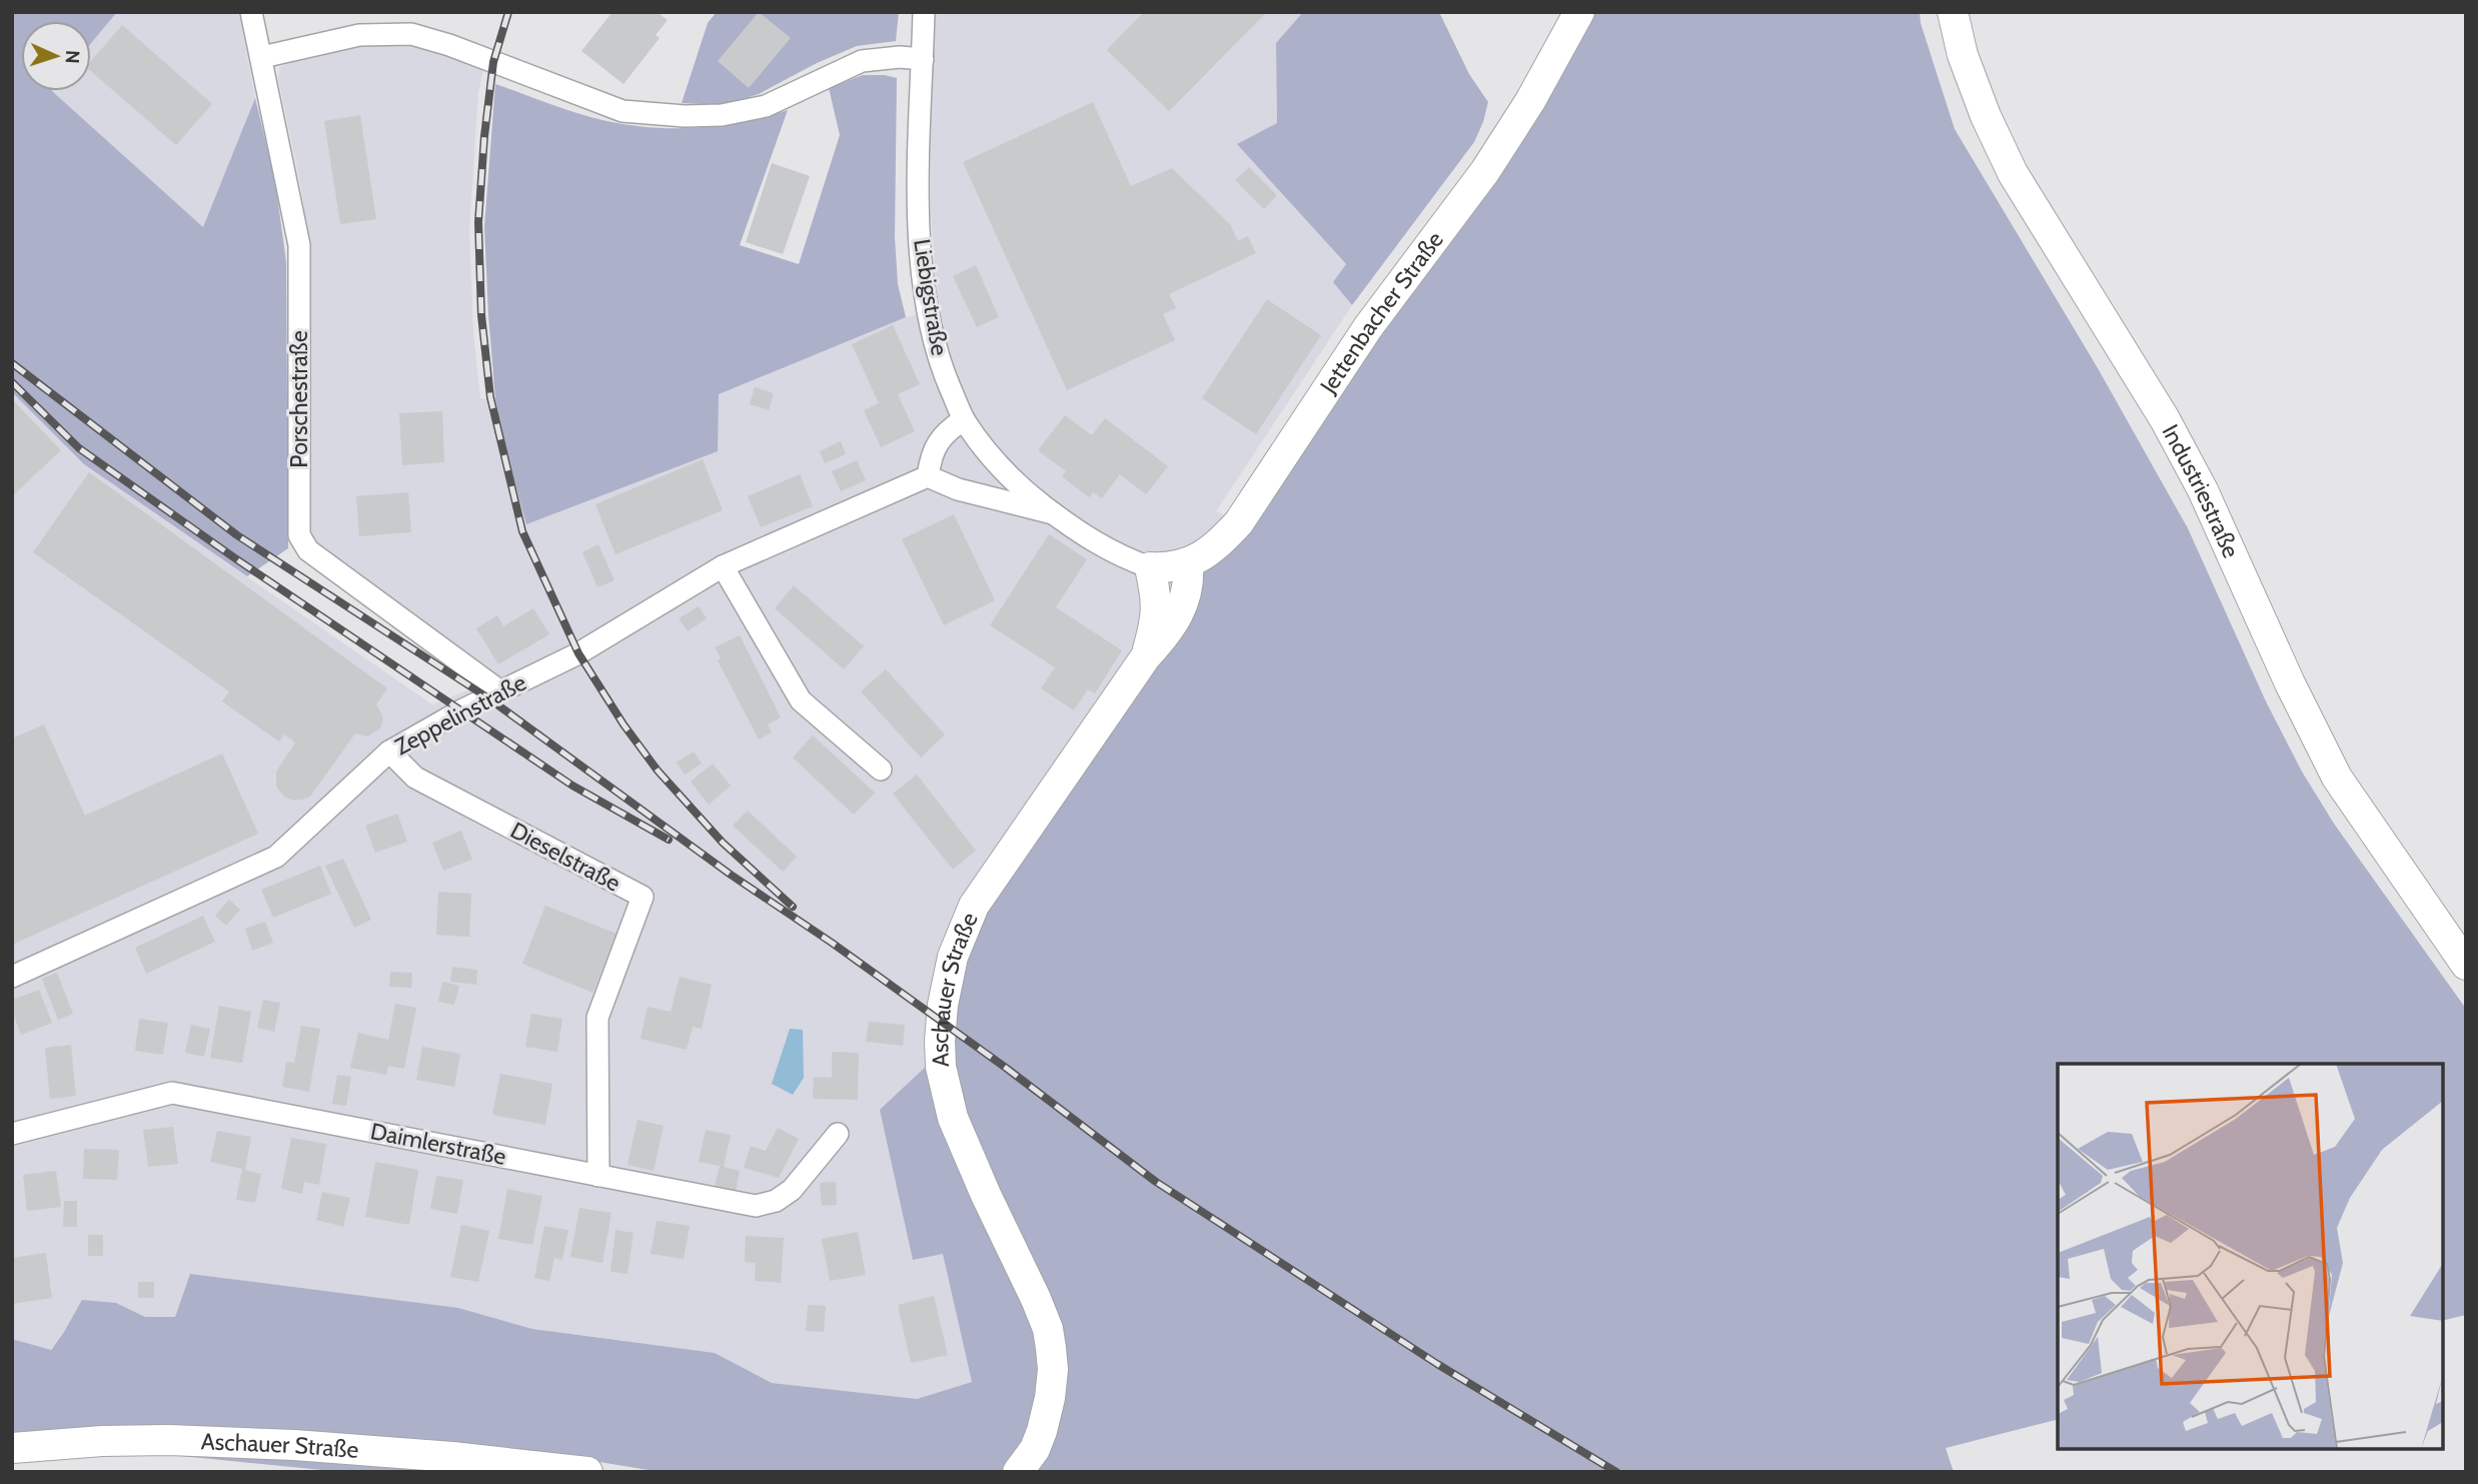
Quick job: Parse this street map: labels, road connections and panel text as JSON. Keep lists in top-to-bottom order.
{
  "streets": {
    "street": [
      "Liebigstraße",
      "Jettenbacher Straße",
      "Porschestraße",
      "Industriestraße",
      "Zeppelinstraße",
      "Dieselstraße",
      "Aschauer Straße",
      "Daimlerstraße"
    ]
  },
  "crossings": [
    ["Liebigstraße", "Jettenbacher Straße"],
    ["Liebigstraße", "Aschauer Straße"],
    ["Jettenbacher Straße", "Aschauer Straße"],
    ["Porschestraße", "Zeppelinstraße"],
    ["Zeppelinstraße", "Dieselstraße"],
    ["Dieselstraße", "Daimlerstraße"]
  ],
  "north": "right"
}
